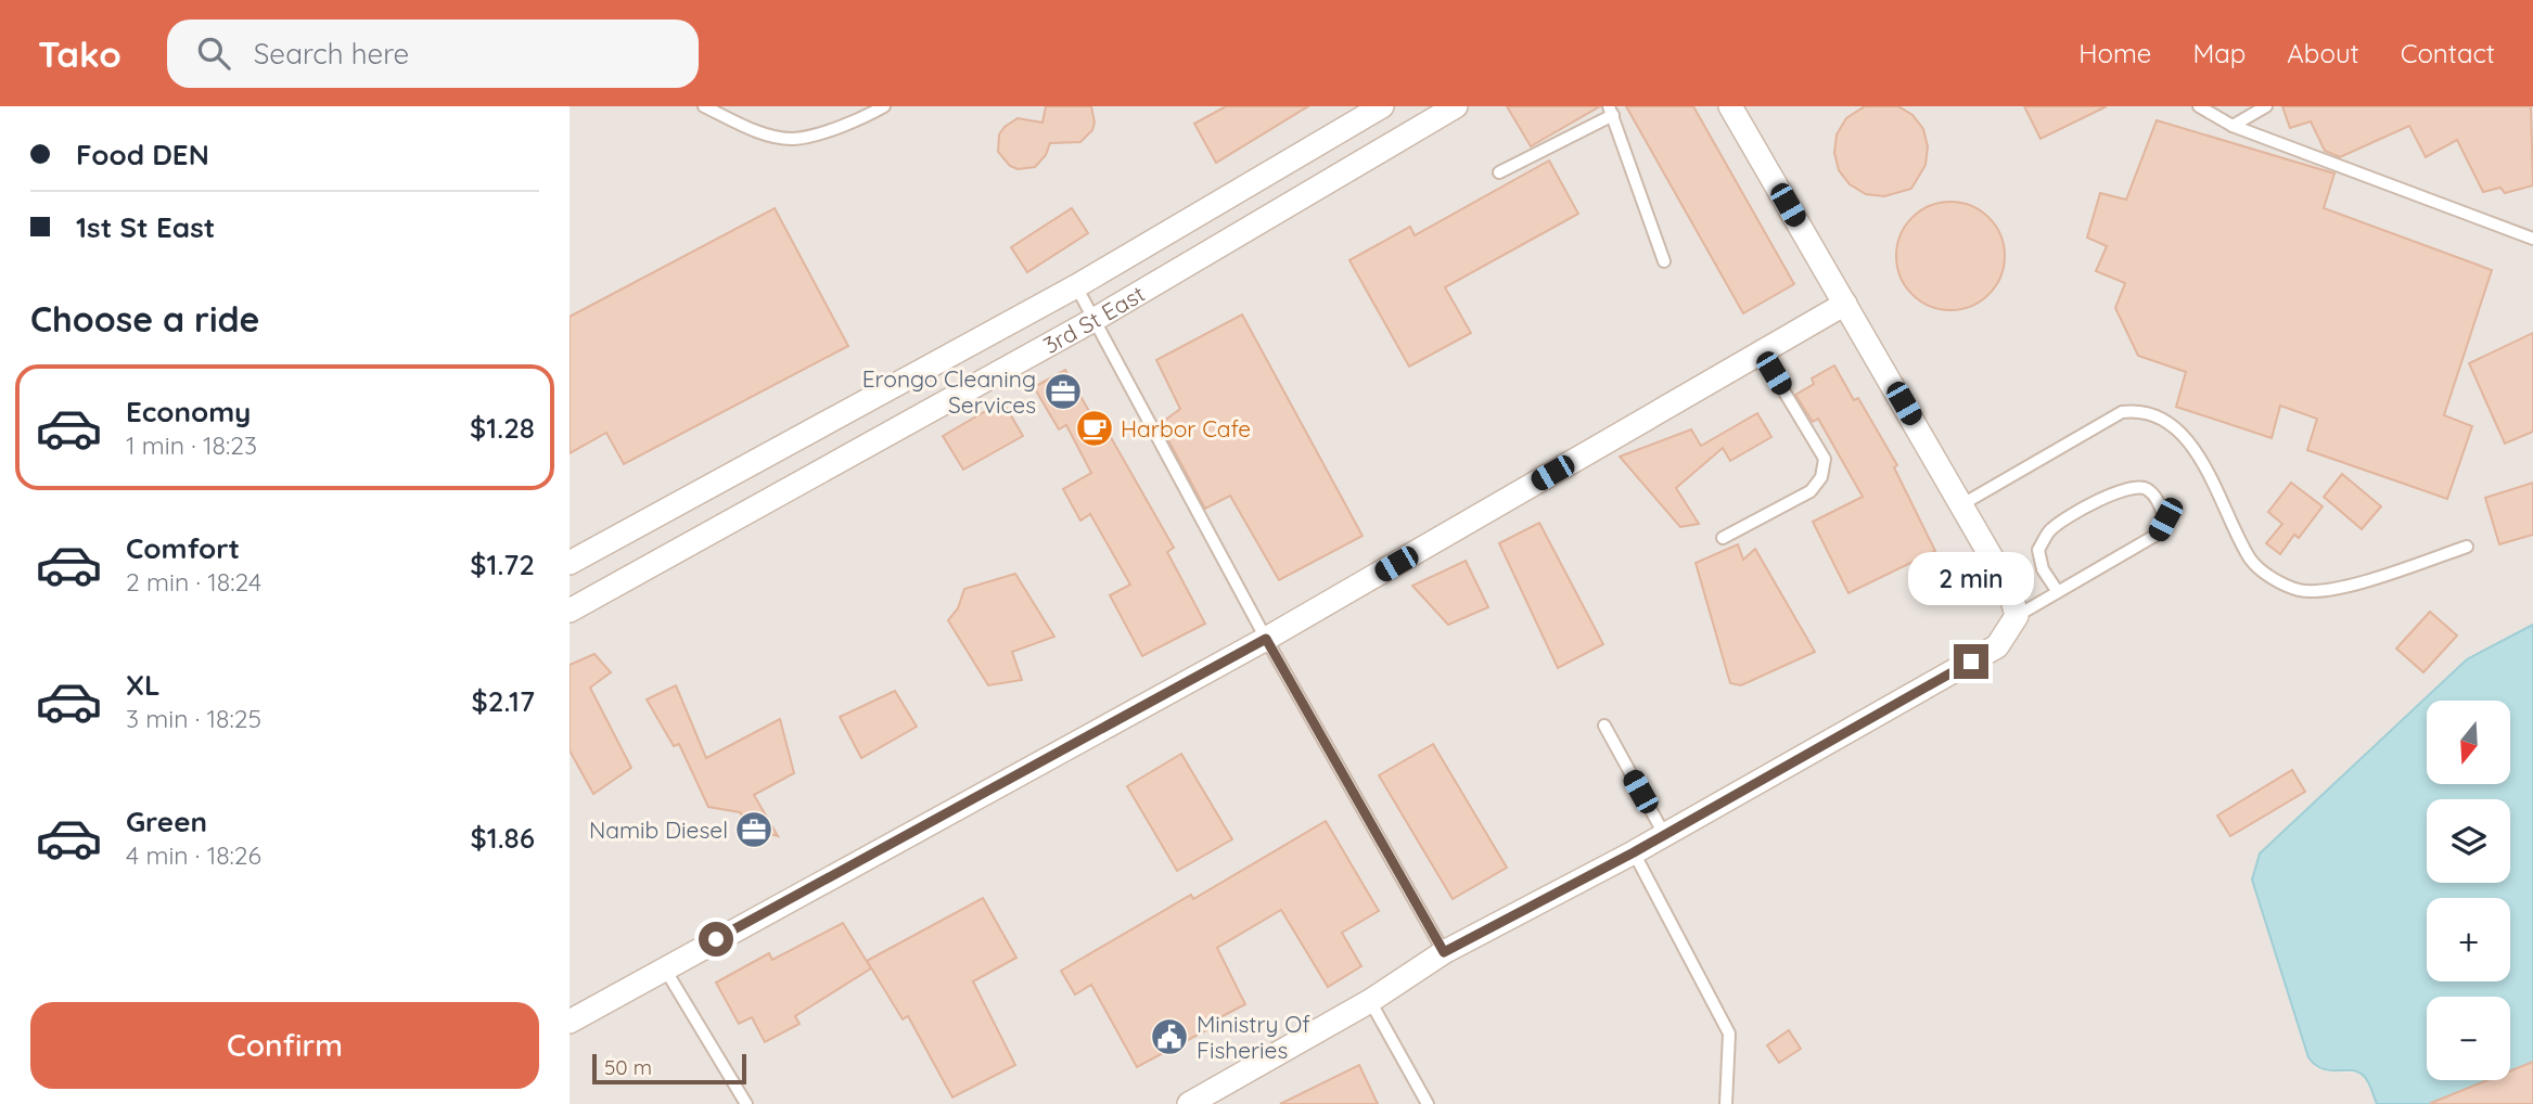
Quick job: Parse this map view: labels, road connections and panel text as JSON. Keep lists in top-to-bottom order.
{
  "streets": {
    "street": ["3rd St East"]
  },
  "places": {
    "office": ["Erongo Cleaning Services", "Namib Diesel"],
    "cafe": ["Harbor Cafe"],
    "public building": ["Ministry Of Fisheries"]
  },
  "scale_bar": "50 m",
  "north": "bottom",
  "page": {
    "header": "Tako",
    "search": "Search here",
    "nav": [
      "Home",
      "Map",
      "About",
      "Contact"
    ],
    "banner": ["Food DEN", "1st St East"],
    "heading": "Choose a ride",
    "list": [
      {
        "name": "Economy",
        "note": "1 min · 18:23",
        "value": "$1.28"
      },
      {
        "name": "Comfort",
        "note": "2 min · 18:24",
        "value": "$1.72"
      },
      {
        "name": "XL",
        "note": "3 min · 18:25",
        "value": "$2.17"
      },
      {
        "name": "Green",
        "note": "4 min · 18:26",
        "value": "$1.86"
      }
    ],
    "bubble": "2 min",
    "map_buttons": ["+", "−"],
    "buttons": "Confirm",
    "scale": "50 m"
  }
}
